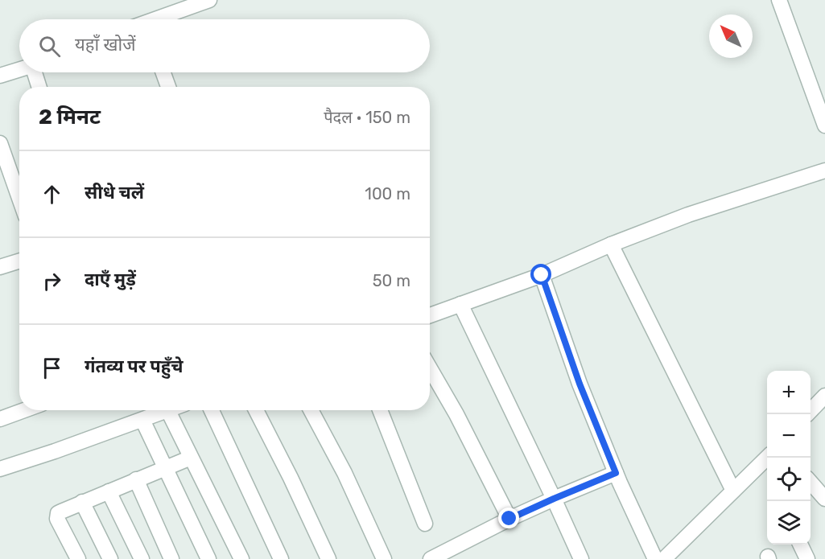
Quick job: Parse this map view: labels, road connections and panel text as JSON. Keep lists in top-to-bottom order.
{
  "north": "top left",
  "page": {
    "search": "यहाँ खोजें",
    "heading": ["2 मिनट", "पैदल · 150 m"],
    "list": [
      ["सीधे चलें", "100 m"],
      ["दाएँ मुड़ें", "50 m"],
      "गंतव्य पर पहुँचे"
    ],
    "map_buttons": ["+", "−"]
  }
}
